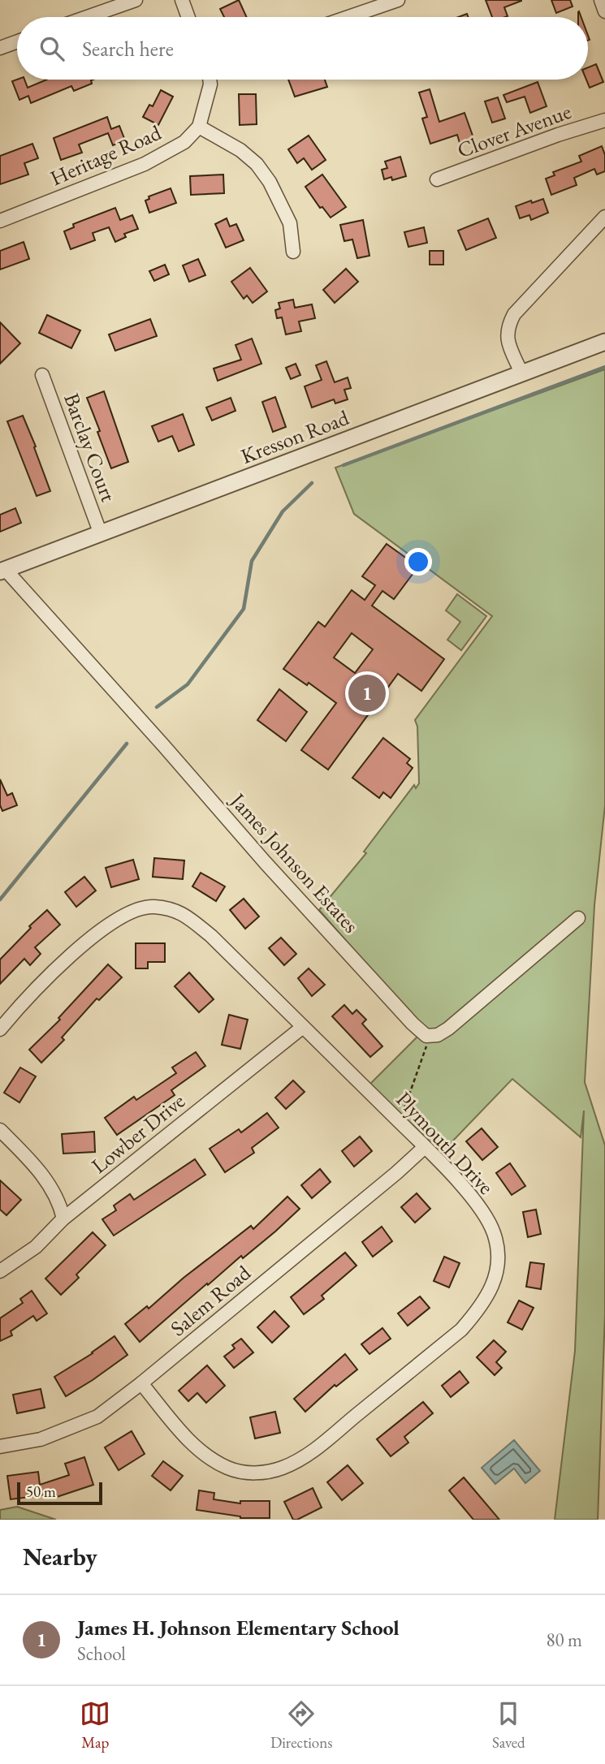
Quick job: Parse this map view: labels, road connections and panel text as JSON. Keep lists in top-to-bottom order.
{
  "streets": {
    "street": [
      "Clover Avenue",
      "Heritage Road",
      "Kresson Road",
      "Barclay Court",
      "James Johnson Estates",
      "Lowber Drive",
      "Plymouth Drive",
      "Salem Road"
    ]
  },
  "crossings": [
    ["Kresson Road", "Barclay Court"],
    ["Kresson Road", "James Johnson Estates"],
    ["Lowber Drive", "Plymouth Drive"],
    ["Plymouth Drive", "Salem Road"]
  ],
  "scale_bar": "50 m",
  "page": {
    "search": "Search here",
    "pins": "1",
    "scale": "50 m",
    "heading": "Nearby",
    "list": [
      {
        "mark": "1",
        "name": "James H. Johnson Elementary School",
        "note": "School",
        "value": "80 m"
      }
    ],
    "nav": ["Map", "Directions", "Saved"]
  }
}
